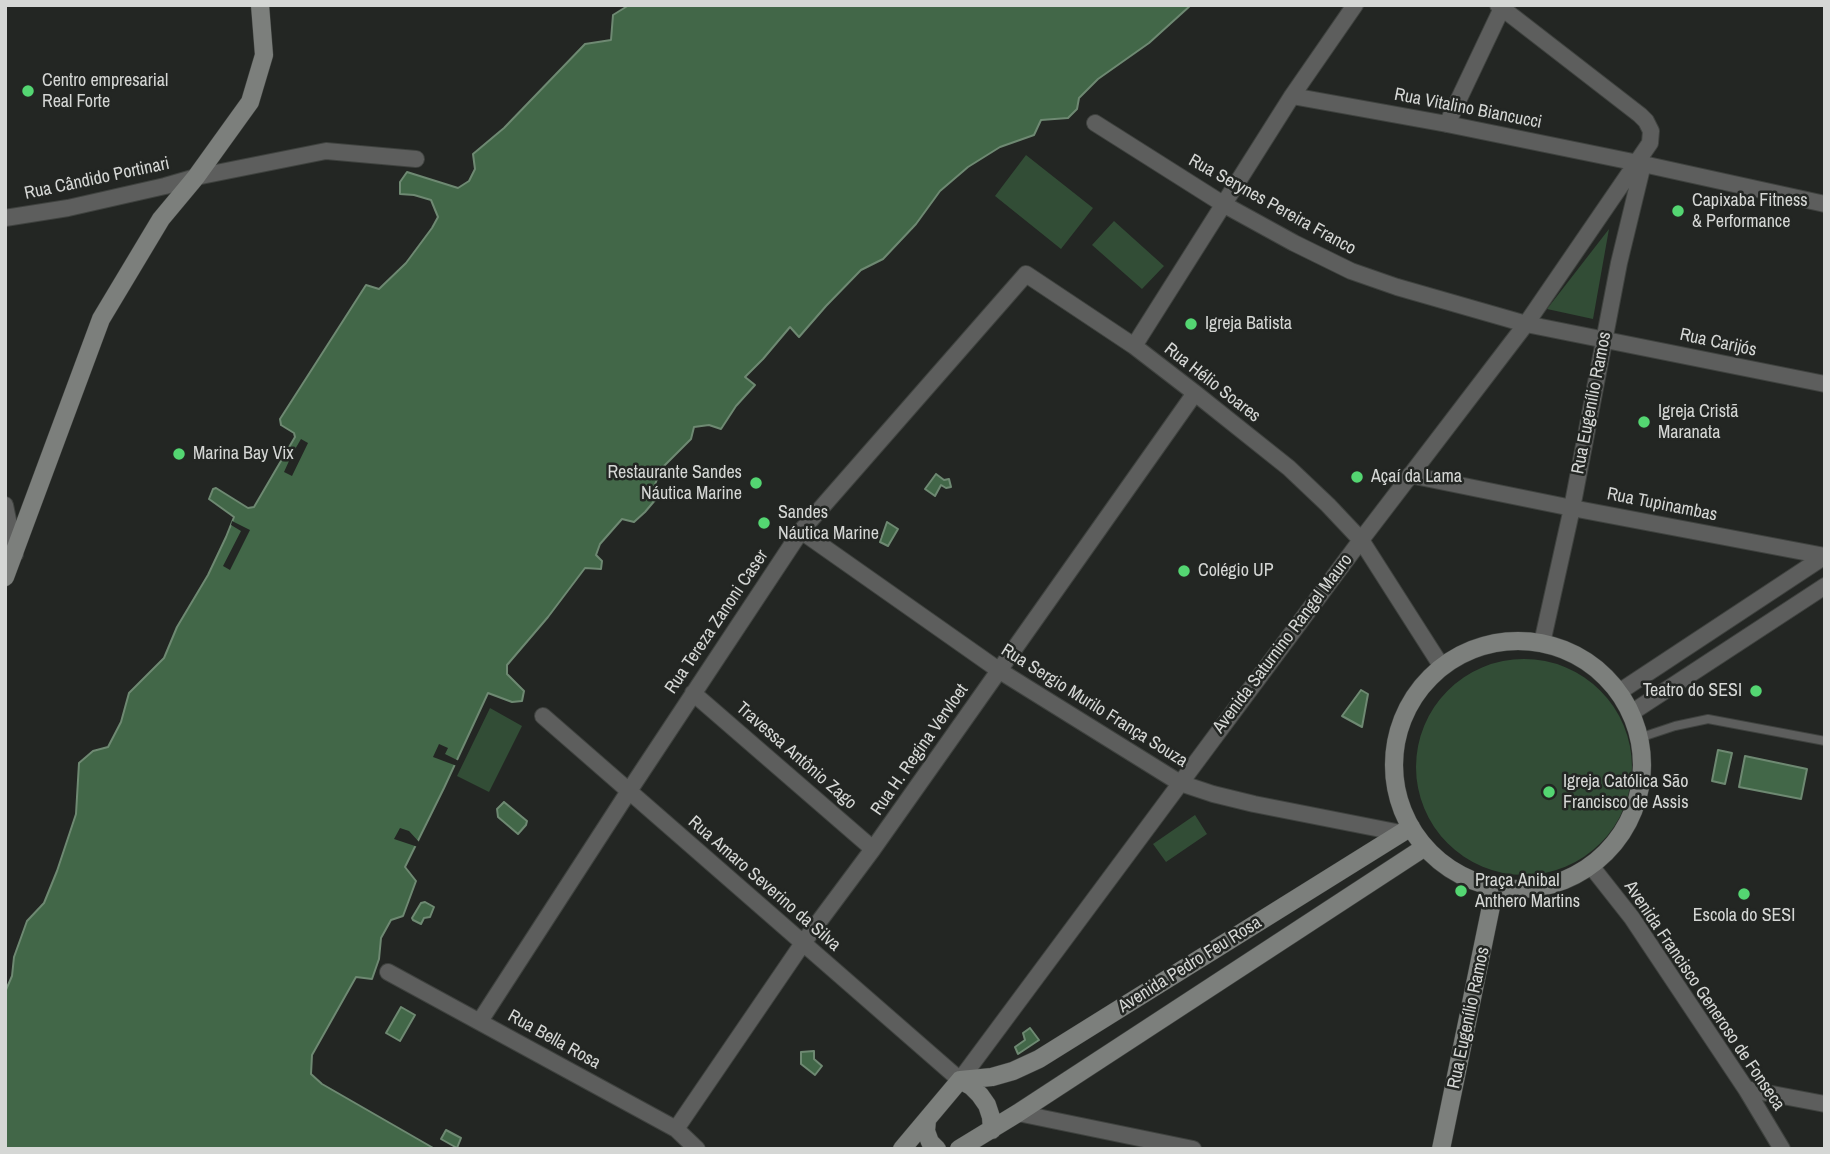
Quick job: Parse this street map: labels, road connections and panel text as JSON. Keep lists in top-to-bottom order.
{
  "streets": {
    "street": [
      "Rua Vitalino Biancucci",
      "Rua Cândido Portinari",
      "Rua Serynes Pereira Franco",
      "Rua Carijós",
      "Rua Hélio Soares",
      "Rua Eugenílio Ramos",
      "Rua Tupinambas",
      "Rua Tereza Zanoni Caser",
      "Avenida Saturnino Rangel Mauro",
      "Rua Sergio Murilo França Souza",
      "Rua H. Regina Vervloet",
      "Travessa Antônio Zago",
      "Rua Amaro Severino da Silva",
      "Avenida Pedro Feu Rosa",
      "Avenida Francisco Generoso de Fonseca",
      "Rua Bella Rosa"
    ]
  },
  "crossings": [
    ["Rua Vitalino Biancucci", "Rua Eugenílio Ramos"],
    ["Rua Vitalino Biancucci", "Avenida Saturnino Rangel Mauro"],
    ["Rua Serynes Pereira Franco", "Rua Carijós"],
    ["Rua Serynes Pereira Franco", "Rua Eugenílio Ramos"],
    ["Rua Serynes Pereira Franco", "Avenida Saturnino Rangel Mauro"],
    ["Rua Carijós", "Rua Eugenílio Ramos"],
    ["Rua Hélio Soares", "Rua Tereza Zanoni Caser"],
    ["Rua Hélio Soares", "Avenida Saturnino Rangel Mauro"],
    ["Rua Hélio Soares", "Rua H. Regina Vervloet"],
    ["Rua Eugenílio Ramos", "Rua Tupinambas"],
    ["Rua Eugenílio Ramos", "Avenida Saturnino Rangel Mauro"],
    ["Rua Eugenílio Ramos", "Rua Sergio Murilo França Souza"],
    ["Rua Eugenílio Ramos", "Avenida Pedro Feu Rosa"],
    ["Rua Eugenílio Ramos", "Avenida Francisco Generoso de Fonseca"],
    ["Rua Tupinambas", "Avenida Saturnino Rangel Mauro"],
    ["Rua Tereza Zanoni Caser", "Rua Sergio Murilo França Souza"],
    ["Rua Tereza Zanoni Caser", "Travessa Antônio Zago"],
    ["Rua Tereza Zanoni Caser", "Rua Amaro Severino da Silva"],
    ["Rua Tereza Zanoni Caser", "Rua Bella Rosa"],
    ["Avenida Saturnino Rangel Mauro", "Rua Sergio Murilo França Souza"],
    ["Avenida Saturnino Rangel Mauro", "Rua Amaro Severino da Silva"],
    ["Avenida Saturnino Rangel Mauro", "Avenida Pedro Feu Rosa"],
    ["Rua Sergio Murilo França Souza", "Rua H. Regina Vervloet"],
    ["Rua Sergio Murilo França Souza", "Avenida Pedro Feu Rosa"],
    ["Rua Sergio Murilo França Souza", "Avenida Francisco Generoso de Fonseca"],
    ["Rua H. Regina Vervloet", "Travessa Antônio Zago"],
    ["Rua H. Regina Vervloet", "Rua Amaro Severino da Silva"],
    ["Rua H. Regina Vervloet", "Rua Bella Rosa"],
    ["Rua Amaro Severino da Silva", "Avenida Pedro Feu Rosa"],
    ["Avenida Pedro Feu Rosa", "Avenida Francisco Generoso de Fonseca"]
  ],
  "places": [
    "Centro empresarial Real Forte",
    "Capixaba Fitness & Performance",
    "Igreja Batista",
    "Igreja Cristã Maranata",
    "Marina Bay Vix",
    "Açaí da Lama",
    "Restaurante Sandes Náutica Marine",
    "Sandes Náutica Marine",
    "Colégio UP",
    "Teatro do SESI",
    "Igreja Católica São Francisco de Assis",
    "Praça Anibal Anthero Martins",
    "Escola do SESI"
  ]
}
